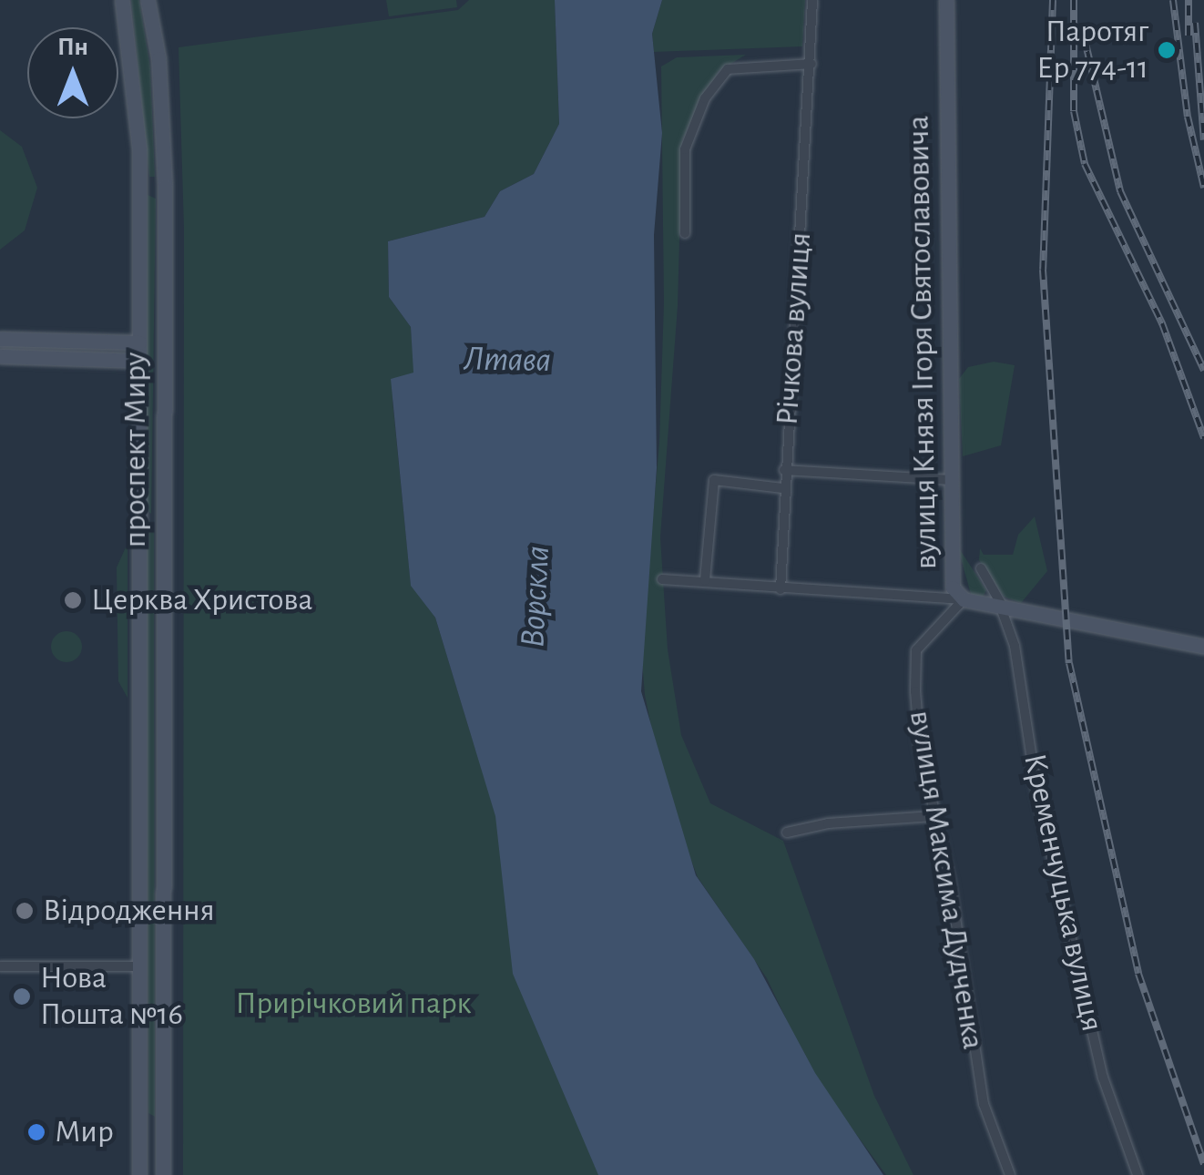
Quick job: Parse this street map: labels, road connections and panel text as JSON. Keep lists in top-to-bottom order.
{
  "streets": {
    "main road": ["вулиця Князя Ігоря Святославовича", "проспект Миру"],
    "street": ["Річкова вулиця", "вулиця Максима Дудченка", "Кременчуцька вулиця"]
  },
  "crossings": [
    ["вулиця Князя Ігоря Святославовича", "вулиця Максима Дудченка"],
    ["вулиця Князя Ігоря Святославовича", "Кременчуцька вулиця"]
  ],
  "water": ["Лтава", "Ворскла"],
  "parks": ["Прирічковий парк"],
  "places": [
    "Паротяг Ер 774-11",
    "Церква Христова",
    "Відродження",
    "Нова Пошта №16",
    "Мир"
  ],
  "north": "top"
}
